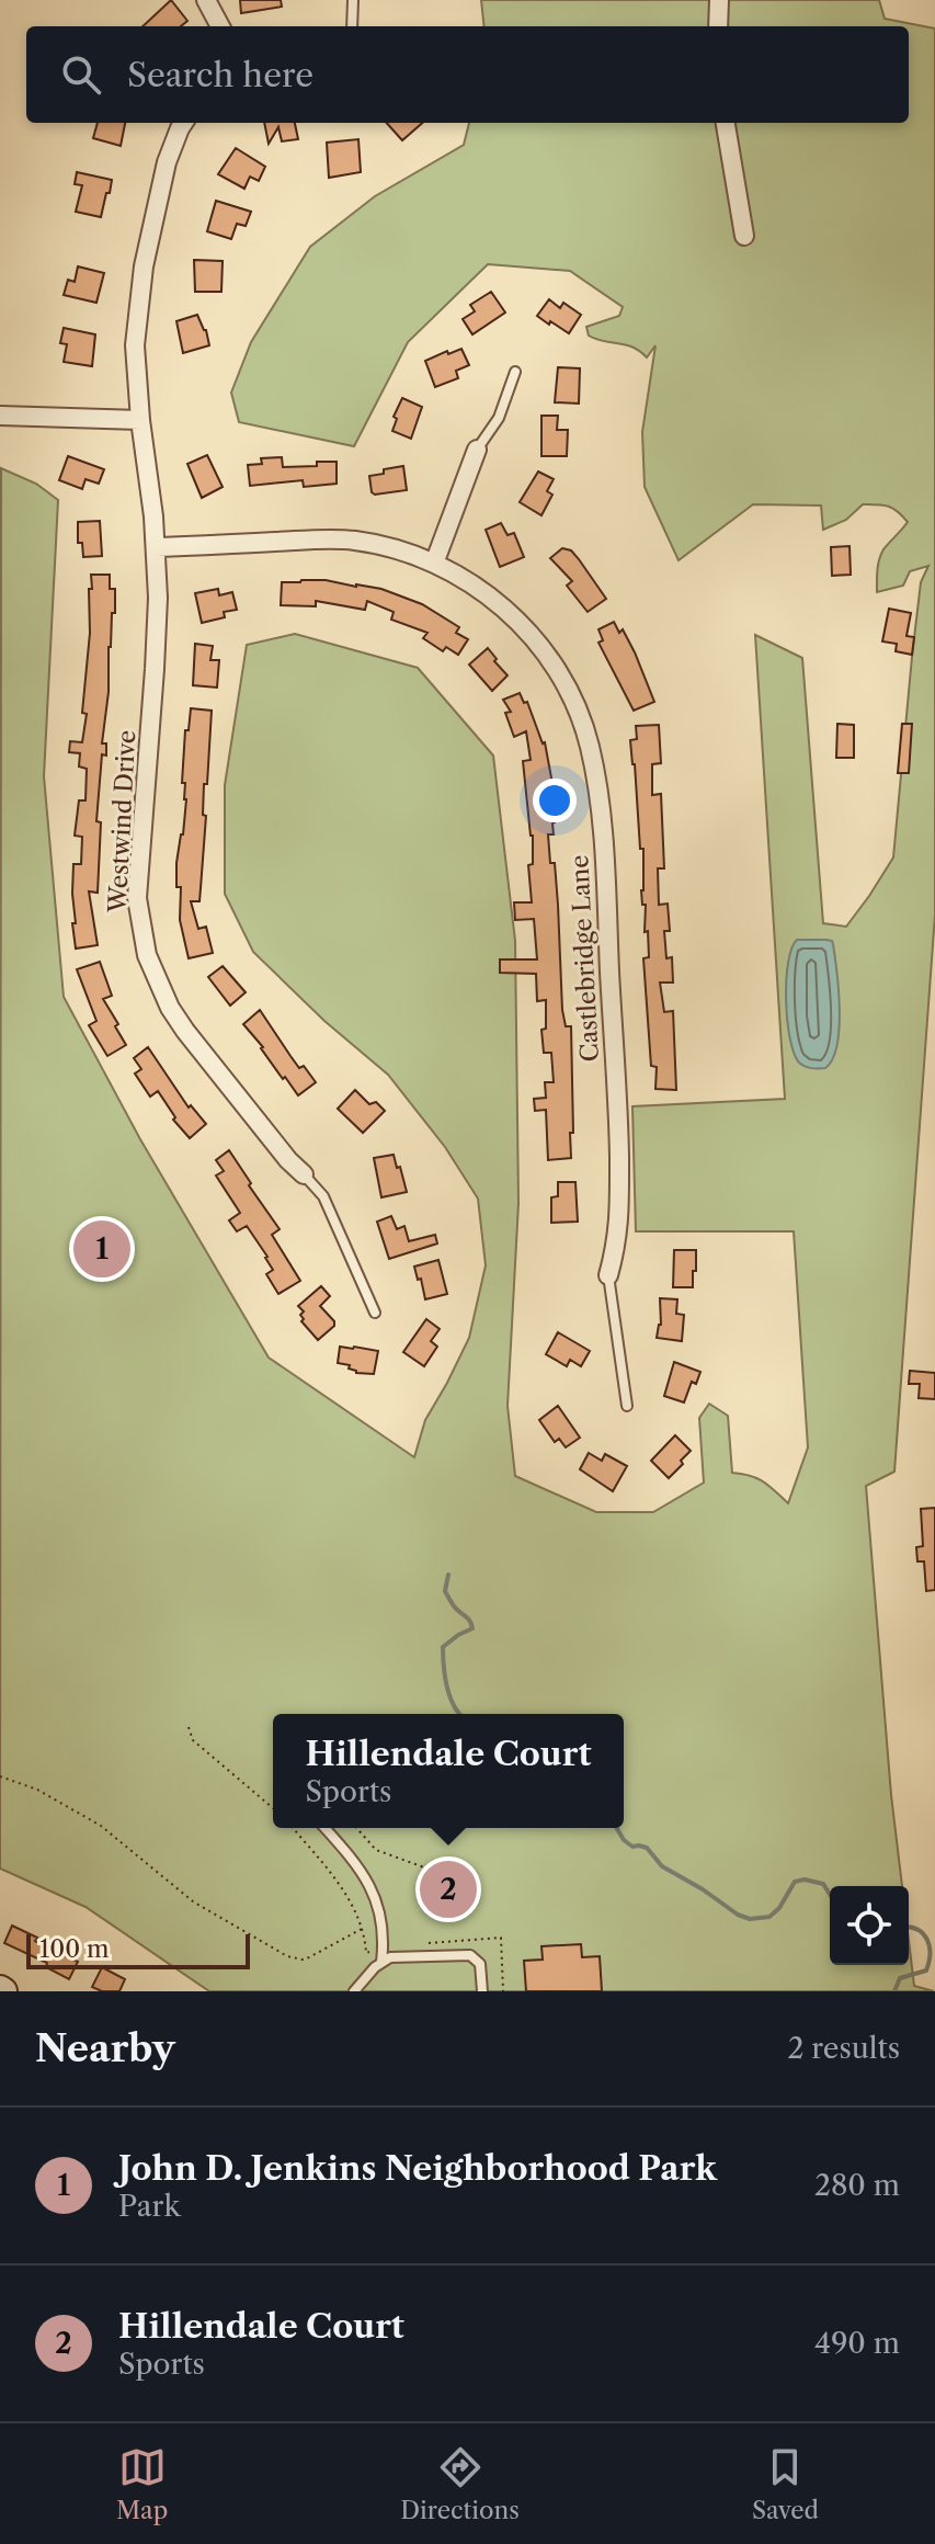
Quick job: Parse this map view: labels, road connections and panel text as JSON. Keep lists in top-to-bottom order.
{
  "streets": {
    "street": ["Westwind Drive", "Castlebridge Lane"]
  },
  "crossings": [
    ["Westwind Drive", "Castlebridge Lane"]
  ],
  "scale_bar": "100 m",
  "page": {
    "search": "Search here",
    "pins": ["1", "2"],
    "popup": ["Hillendale Court", "Sports"],
    "scale": "100 m",
    "heading": ["Nearby", "2 results"],
    "list": [
      {
        "mark": "1",
        "name": "John D. Jenkins Neighborhood Park",
        "note": "Park",
        "value": "280 m"
      },
      {
        "mark": "2",
        "name": "Hillendale Court",
        "note": "Sports",
        "value": "490 m"
      }
    ],
    "nav": ["Map", "Directions", "Saved"]
  }
}
